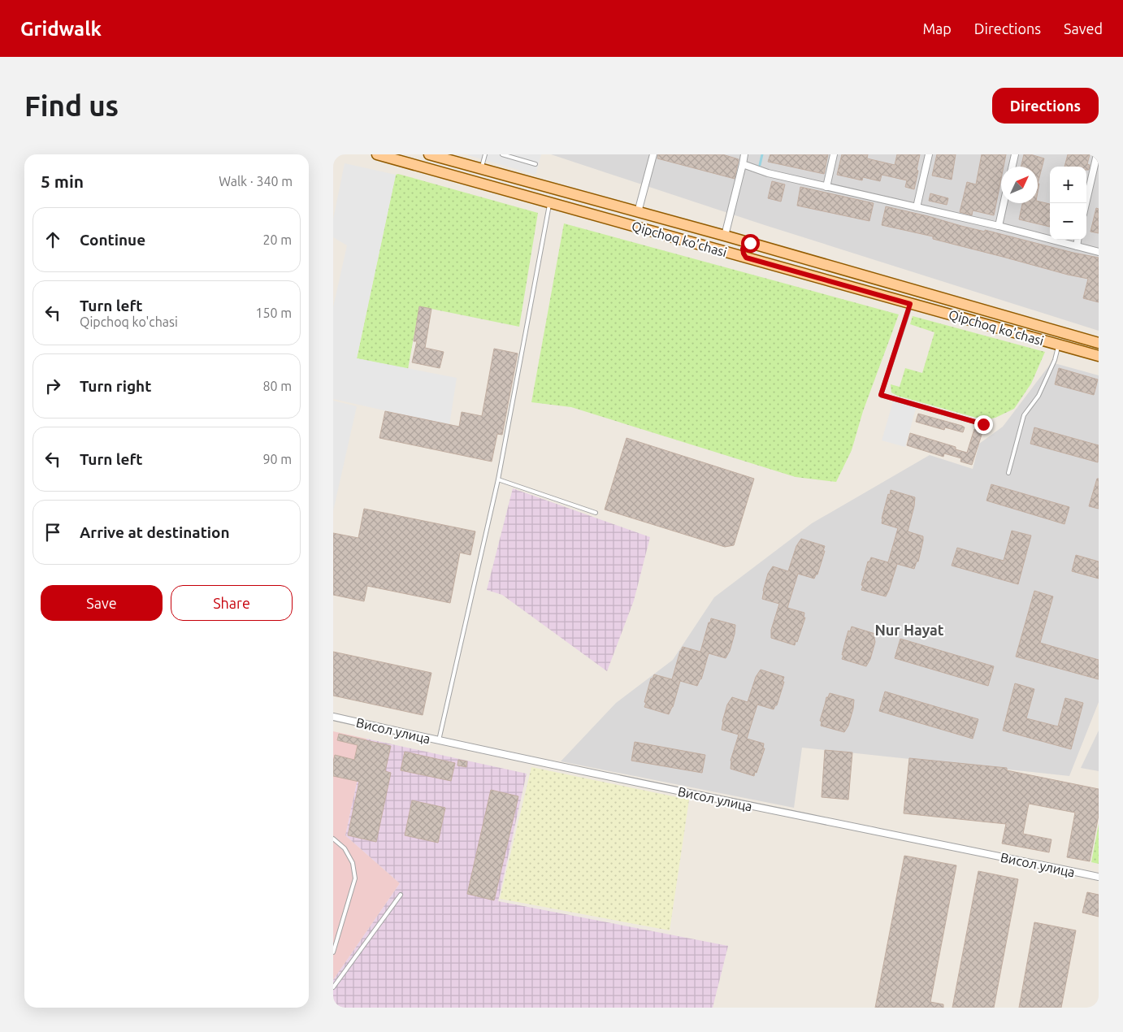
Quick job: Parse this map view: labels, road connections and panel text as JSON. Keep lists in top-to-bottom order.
{
  "streets": {
    "main road": ["Qipchoq ko'chasi"],
    "street": ["Висол улица"]
  },
  "districts": ["Nur Hayat"],
  "north": "top right",
  "page": {
    "header": "Gridwalk",
    "nav": ["Map", "Directions", "Saved"],
    "buttons": [
      "Directions",
      ["Save", "Share"]
    ],
    "title": "Find us",
    "heading": ["5 min", "Walk · 340 m"],
    "map_buttons": ["+", "−"],
    "list": [
      ["Continue", "20 m"],
      ["Turn left", "Qipchoq ko'chasi", "150 m"],
      ["Turn right", "80 m"],
      ["Turn left", "90 m"],
      "Arrive at destination"
    ]
  }
}
